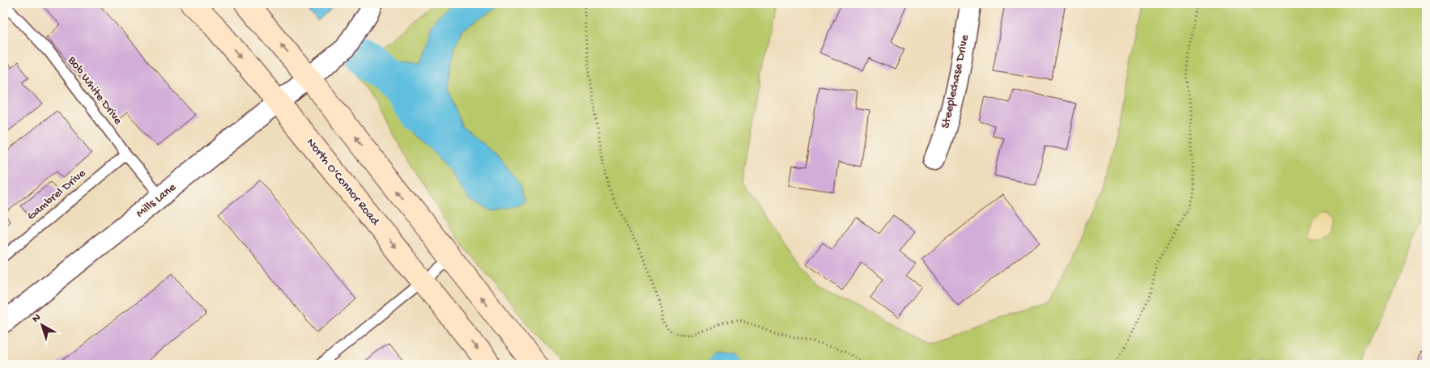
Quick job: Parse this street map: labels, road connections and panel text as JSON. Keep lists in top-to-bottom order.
{
  "streets": {
    "main road": ["North O'Connor Road"],
    "street": ["Steeplechase Drive", "Mills Lane"],
    "lane": ["Bob White Drive", "Gambrel Drive"]
  },
  "crossings": [
    ["Bob White Drive", "Gambrel Drive"],
    ["Bob White Drive", "Mills Lane"],
    ["North O'Connor Road", "Mills Lane"]
  ],
  "north": "top left"
}
